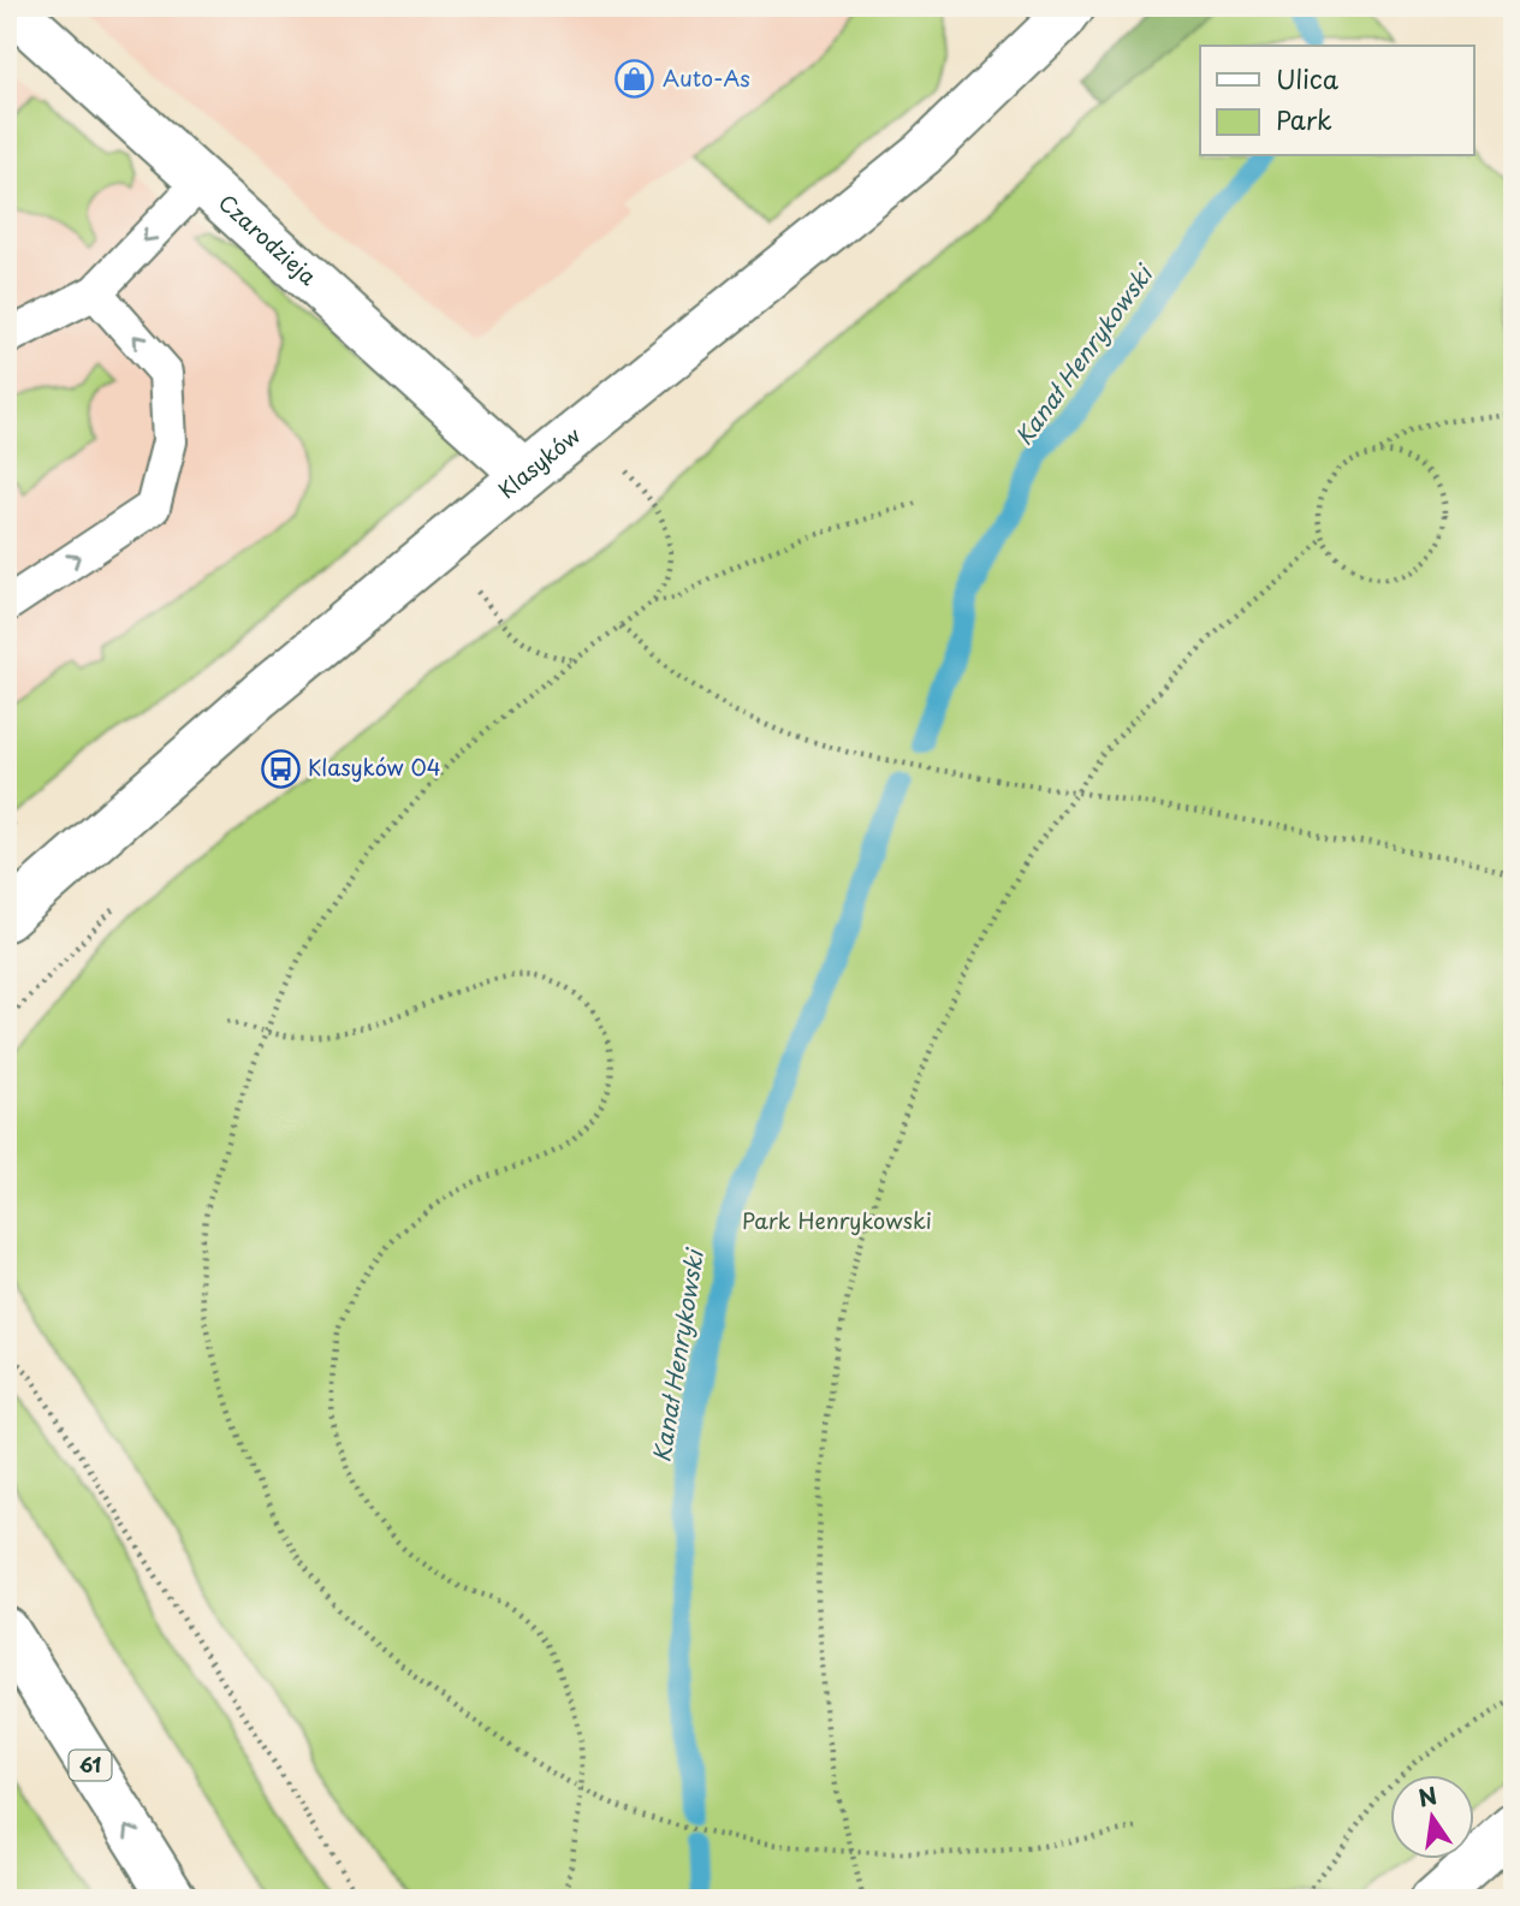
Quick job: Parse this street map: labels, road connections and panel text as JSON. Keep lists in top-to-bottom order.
{
  "streets": {
    "street": ["Czarodzieja", "Klasyków", "61"]
  },
  "crossings": [
    ["Czarodzieja", "Klasyków"]
  ],
  "water": ["Kanał Henrykowski"],
  "parks": ["Park Henrykowski"],
  "places": {
    "shop": ["Auto-As"],
    "bus stop": ["Klasyków 04"]
  },
  "legend": ["Ulica", "Park"],
  "north": "top"
}
